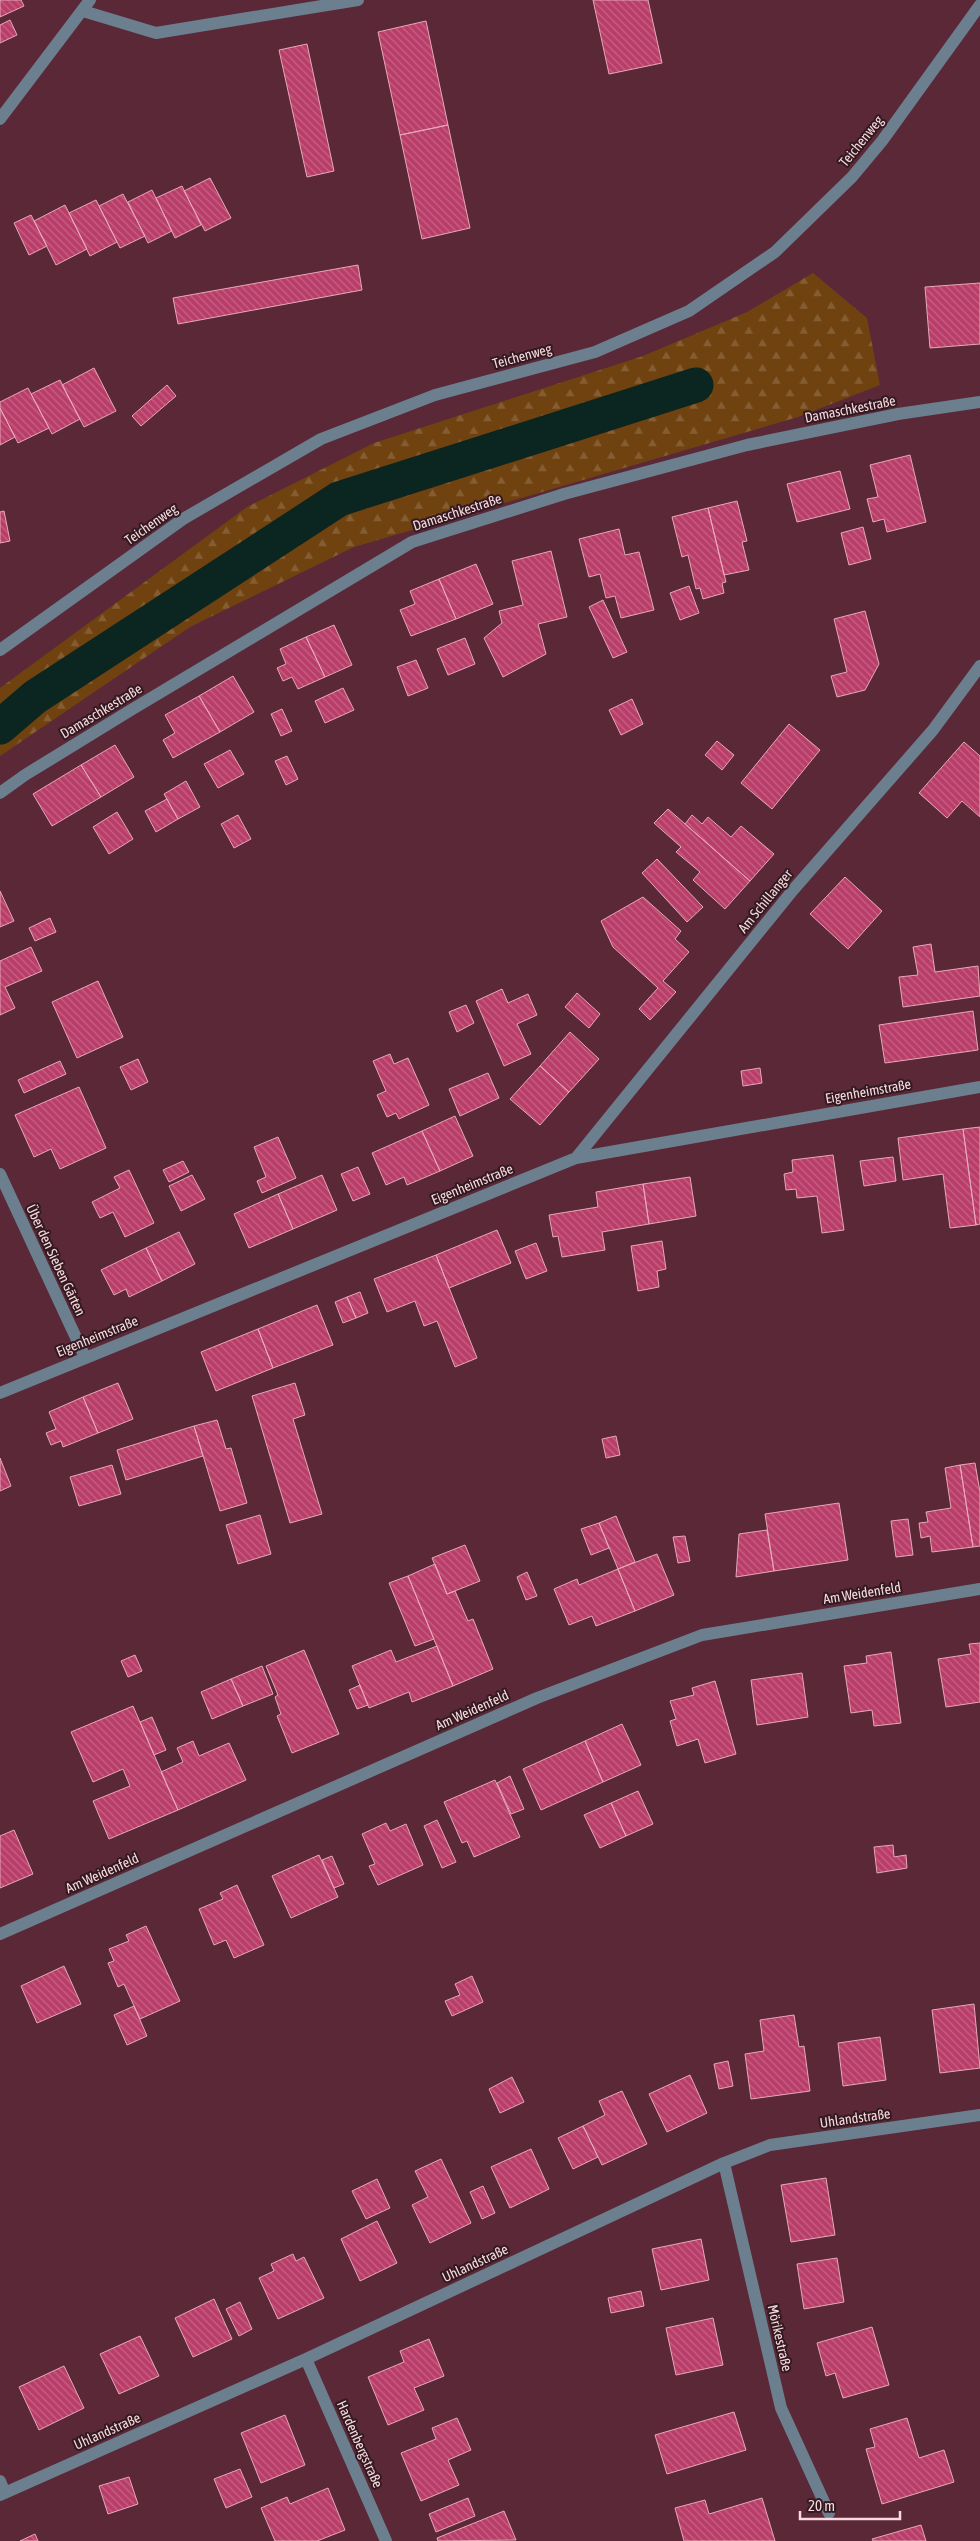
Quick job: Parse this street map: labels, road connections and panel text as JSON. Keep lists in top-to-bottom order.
{
  "streets": {
    "street": [
      "Teichenweg",
      "Damaschkestraße",
      "Am Schillanger",
      "Eigenheimstraße",
      "Über den Sieben Gärten",
      "Am Weidenfeld",
      "Uhlandstraße",
      "Mörikestraße",
      "Hardenbergstraße"
    ]
  },
  "crossings": [
    ["Am Schillanger", "Eigenheimstraße"],
    ["Eigenheimstraße", "Über den Sieben Gärten"],
    ["Uhlandstraße", "Mörikestraße"],
    ["Uhlandstraße", "Hardenbergstraße"]
  ],
  "scale_bar": "20 m"
}
